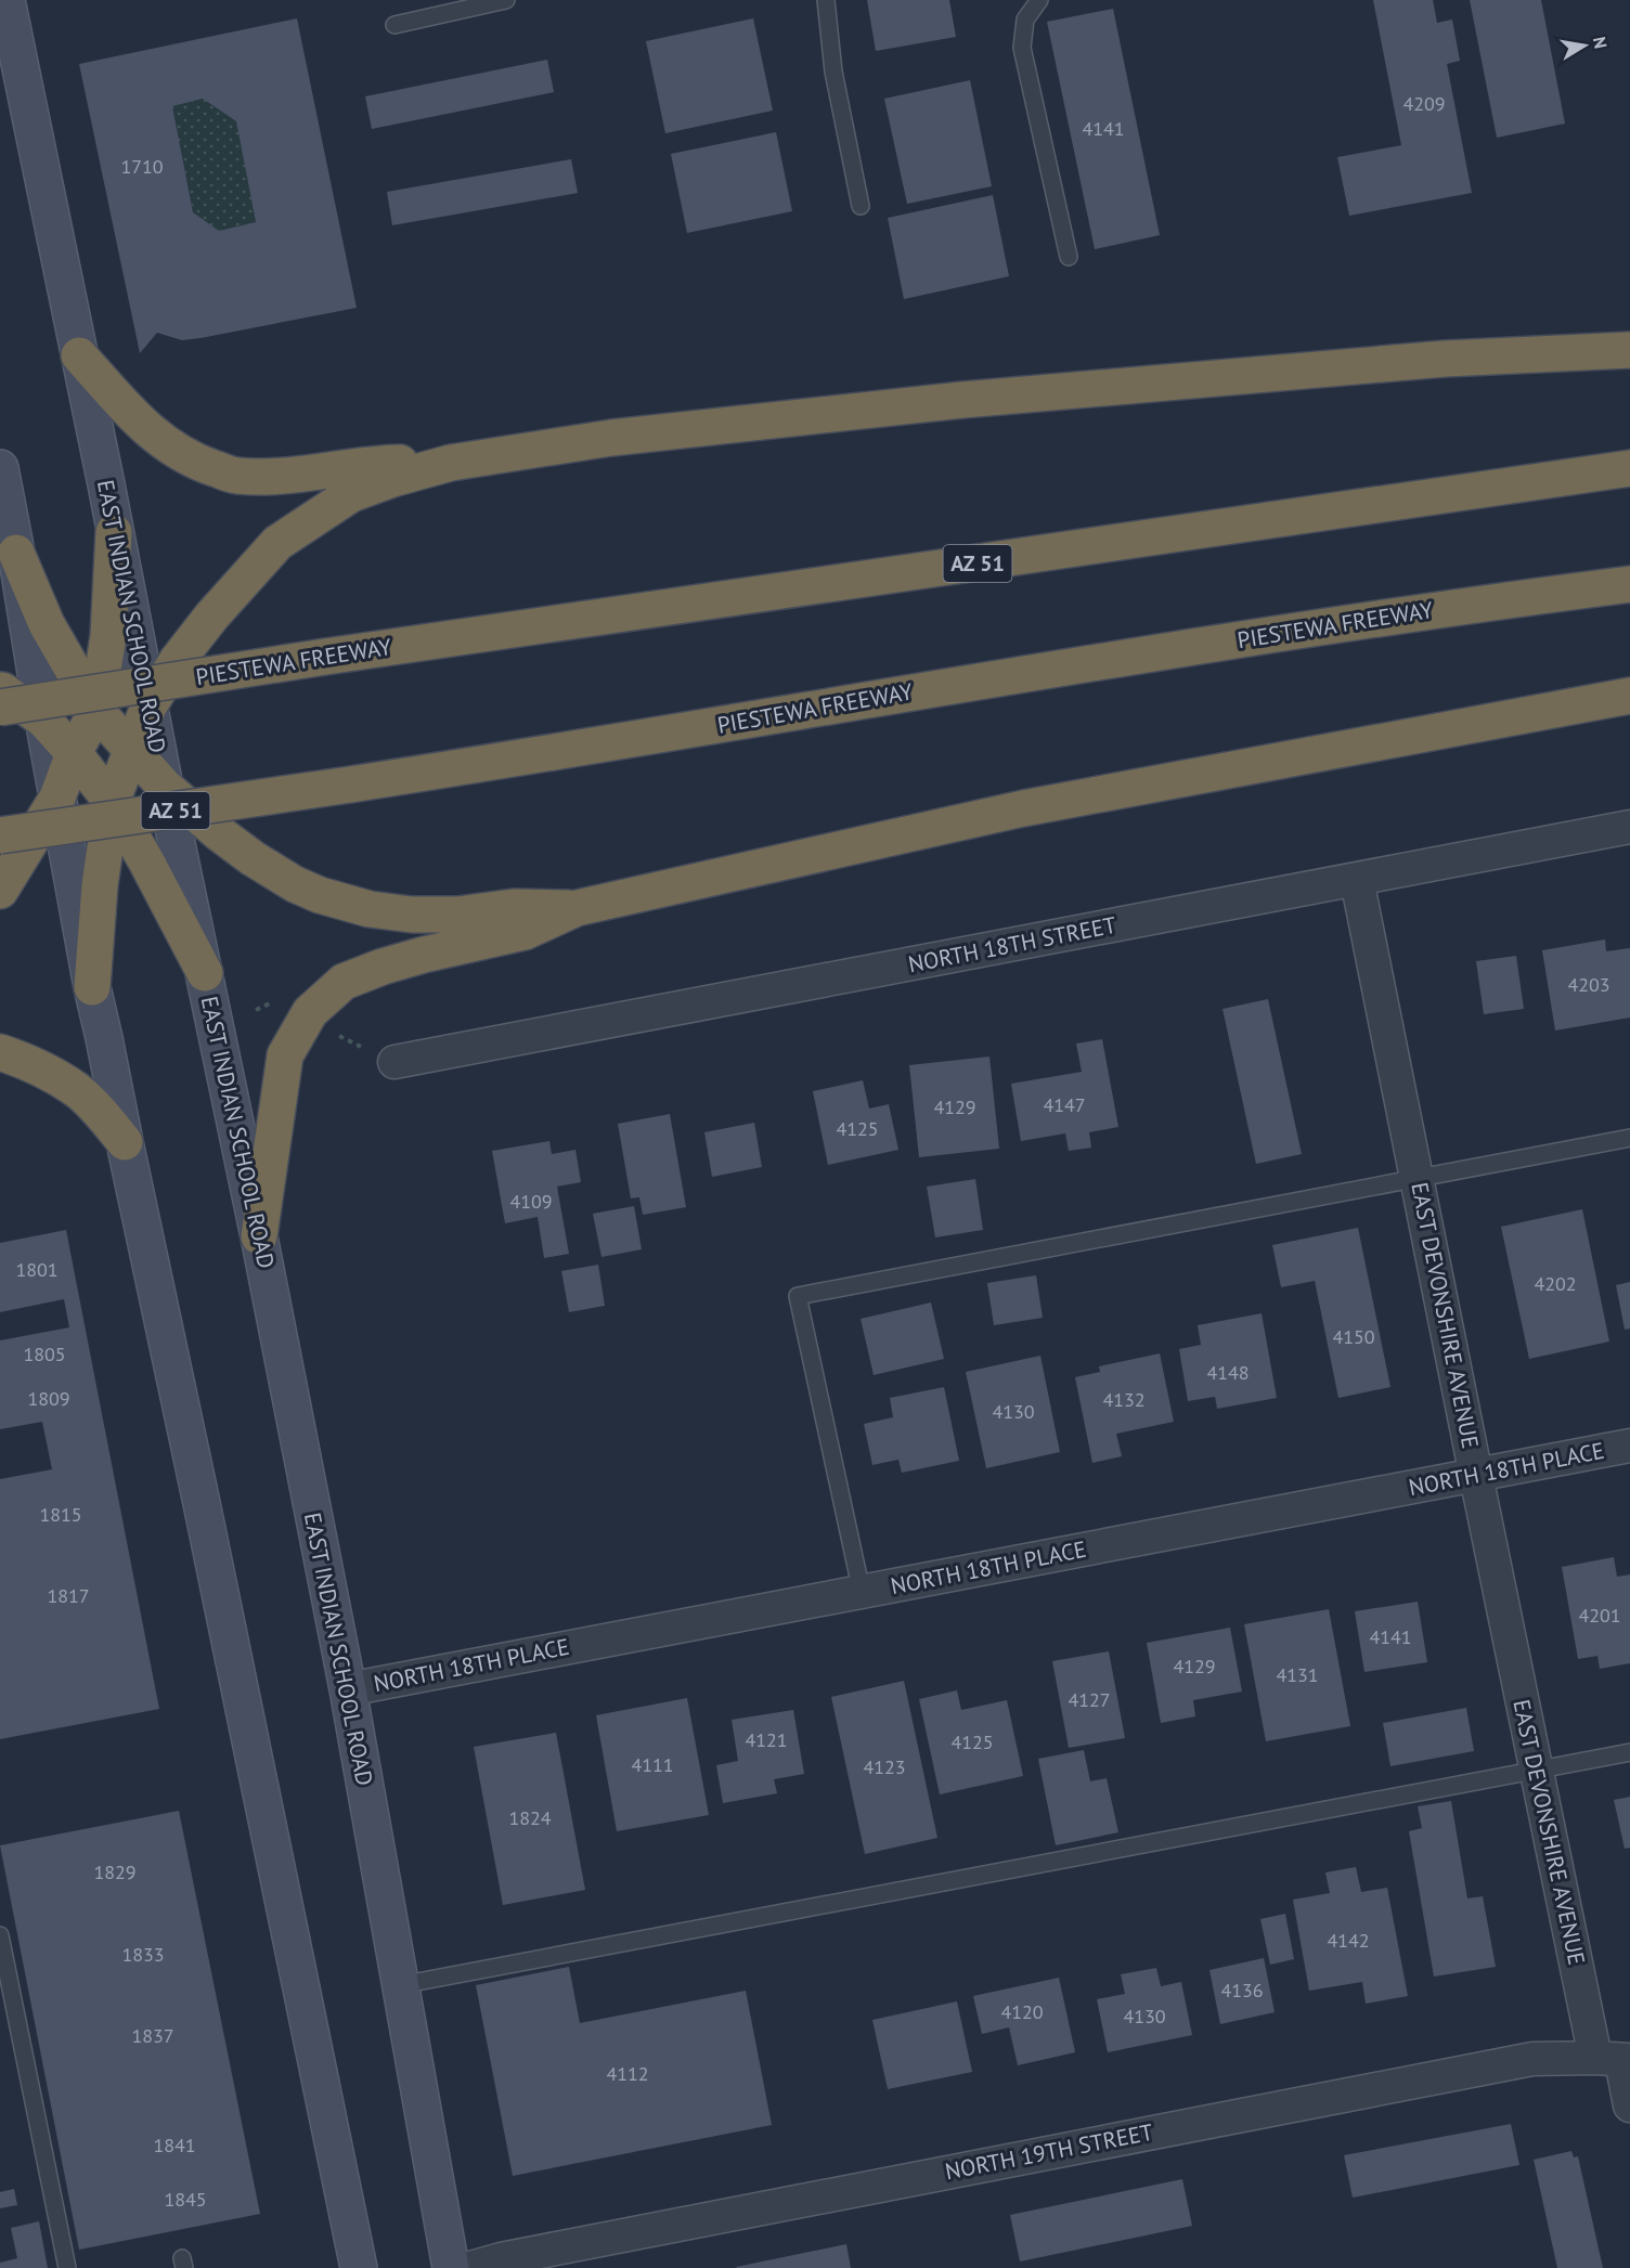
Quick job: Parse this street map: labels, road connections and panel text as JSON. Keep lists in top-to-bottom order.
{
  "streets": {
    "highway": ["AZ 51", "PIESTEWA FREEWAY"],
    "main road": ["EAST INDIAN SCHOOL ROAD"],
    "street": [
      "NORTH 18TH STREET",
      "EAST DEVONSHIRE AVENUE",
      "NORTH 18TH PLACE",
      "NORTH 19TH STREET"
    ]
  },
  "crossings": [
    ["EAST INDIAN SCHOOL ROAD", "NORTH 18TH PLACE"],
    ["NORTH 18TH STREET", "EAST DEVONSHIRE AVENUE"],
    ["EAST DEVONSHIRE AVENUE", "NORTH 18TH PLACE"],
    ["EAST DEVONSHIRE AVENUE", "NORTH 19TH STREET"]
  ],
  "house_numbers": [
    "4209",
    "4141",
    "1710",
    "4203",
    "4147",
    "4129",
    "4125",
    "4109",
    "1801",
    "4202",
    "4150",
    "1805",
    "4148",
    "1809",
    "4132",
    "4130",
    "1815",
    "1817",
    "4201",
    "4141",
    "4129",
    "4131",
    "4127",
    "4121",
    "4125",
    "4111",
    "4123",
    "1824",
    "1829",
    "4142",
    "1833",
    "4136",
    "4120",
    "4130",
    "1837",
    "4112",
    "1841",
    "1845"
  ],
  "north": "right"
}
